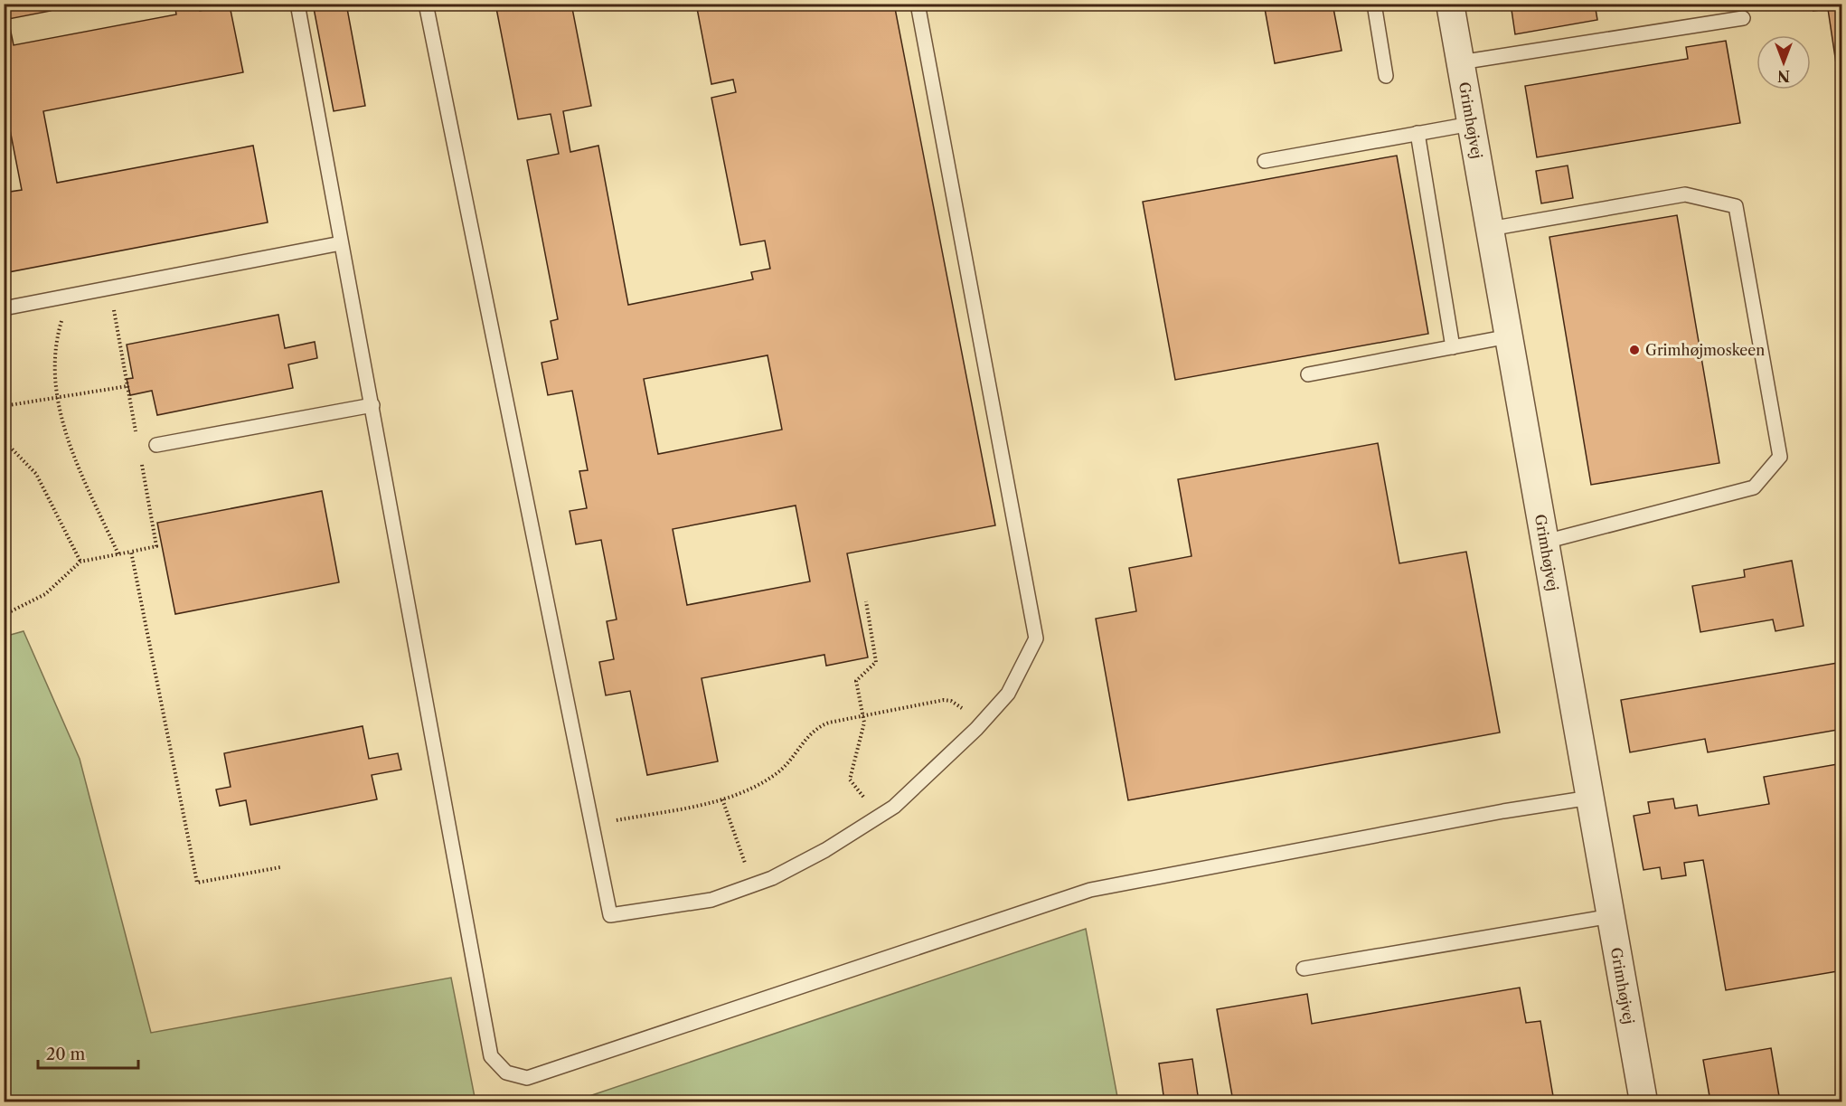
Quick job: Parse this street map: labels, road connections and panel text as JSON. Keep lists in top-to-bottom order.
{
  "streets": {
    "street": ["Grimhøjvej"]
  },
  "places": ["Grimhøjmoskeen"],
  "scale_bar": "20 m",
  "north": "bottom"
}
